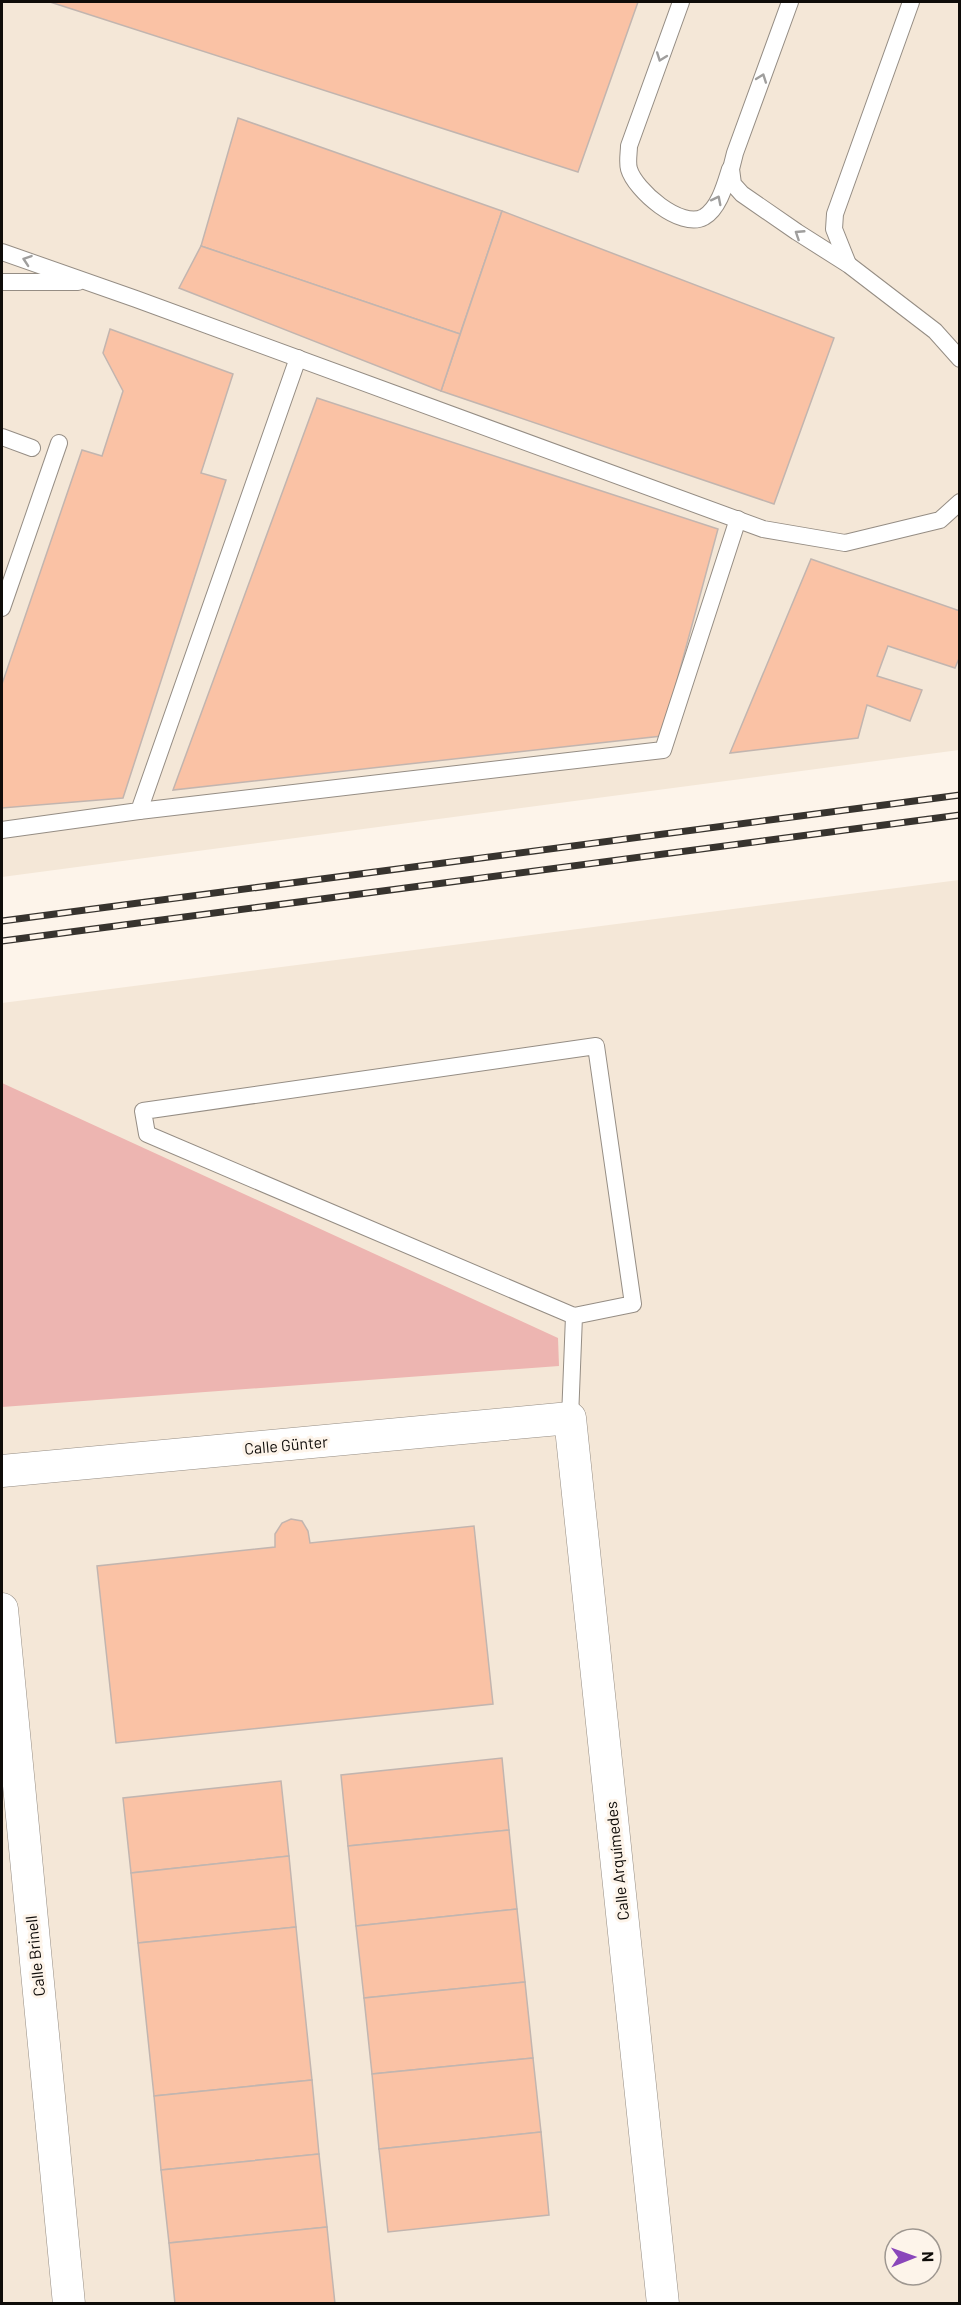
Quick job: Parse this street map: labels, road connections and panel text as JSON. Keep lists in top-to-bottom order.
{
  "streets": {
    "street": ["Calle Günter", "Calle Arquímedes", "Calle Brinell"]
  },
  "crossings": [
    ["Calle Günter", "Calle Arquímedes"]
  ],
  "north": "right"
}
